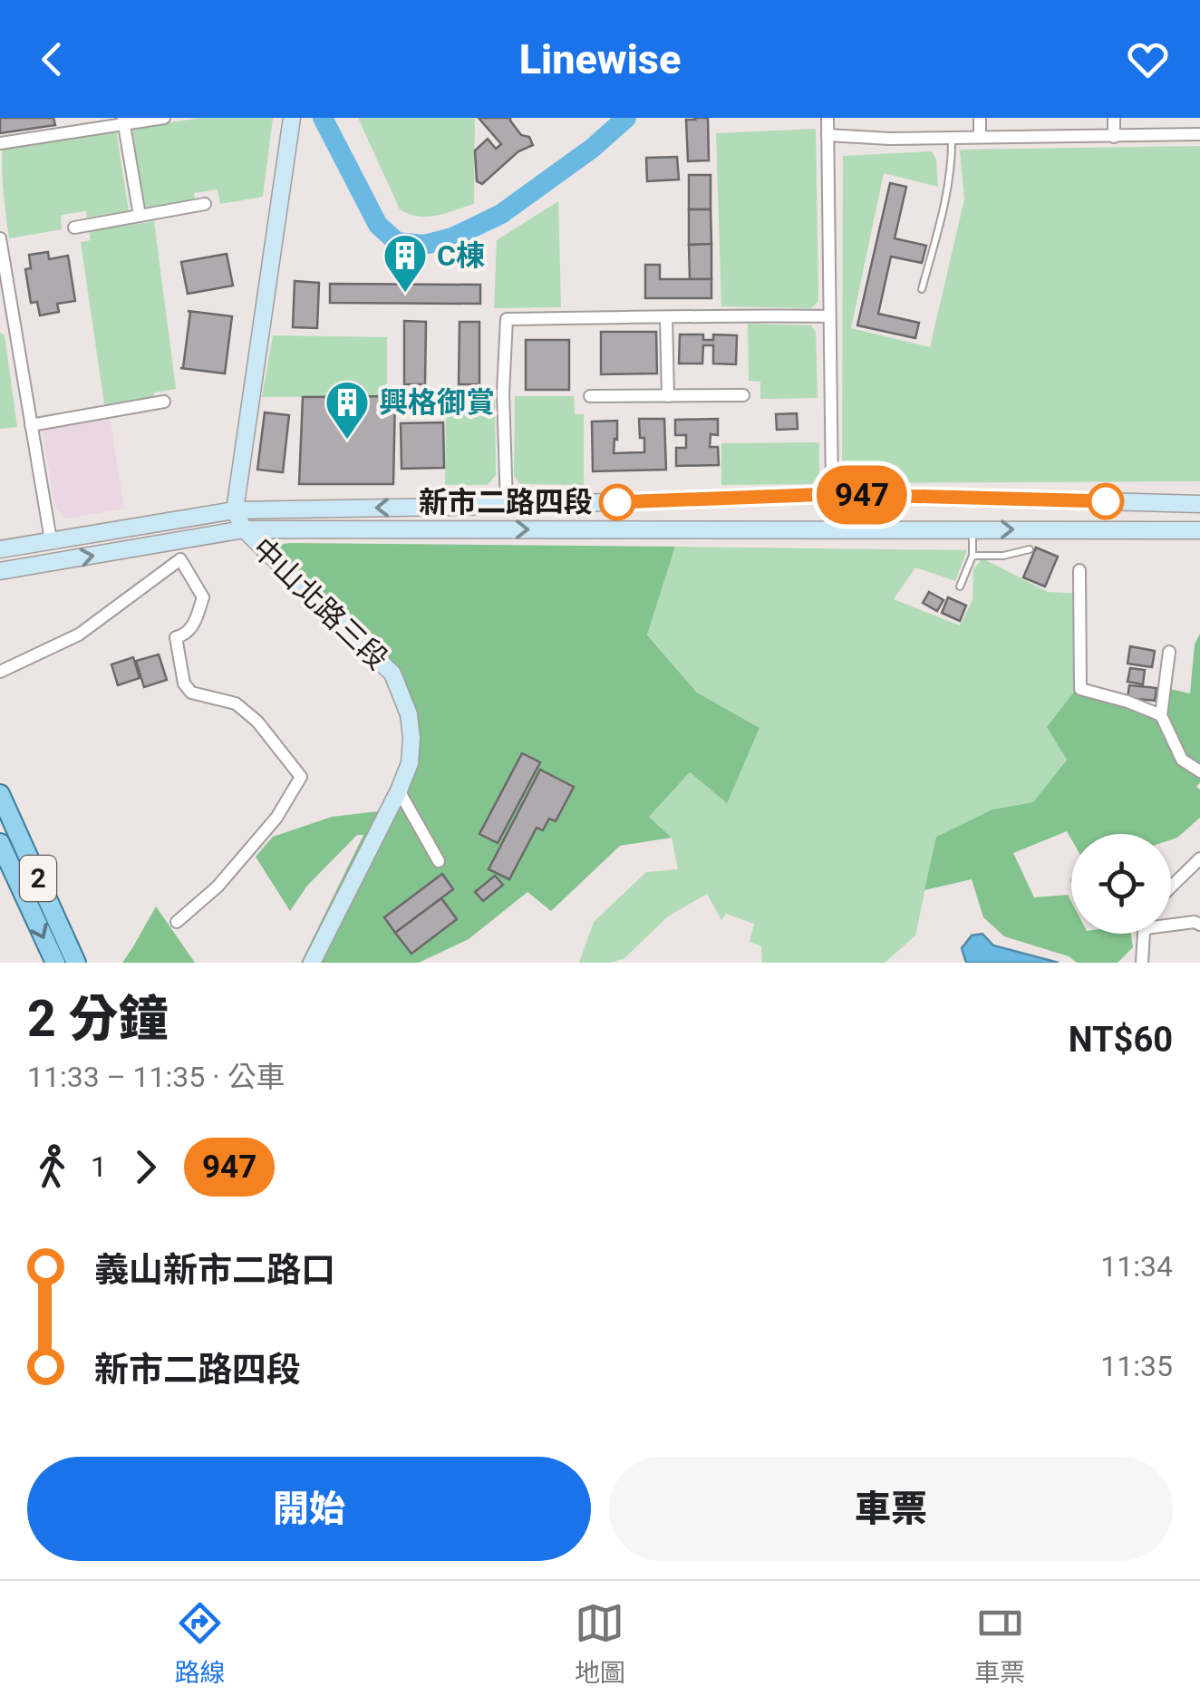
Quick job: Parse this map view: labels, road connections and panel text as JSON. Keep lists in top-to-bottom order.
{
  "streets": {
    "main road": ["2"],
    "street": ["中山北路三段"]
  },
  "places": {
    "building": ["C棟", "興格御賞"],
    "other": ["新市二路四段"]
  },
  "lines": ["bus line 947"],
  "page": {
    "header": "Linewise",
    "on_map": "947",
    "heading": ["2 分鐘", "11:33 – 11:35 · 公車", "NT$60"],
    "legs": ["1", "947"],
    "list": [
      {
        "name": "義山新市二路口",
        "value": "11:34"
      },
      {
        "name": "新市二路四段",
        "value": "11:35"
      }
    ],
    "buttons": ["開始", "車票"],
    "tabs": ["路線", "地圖", "車票"]
  }
}
